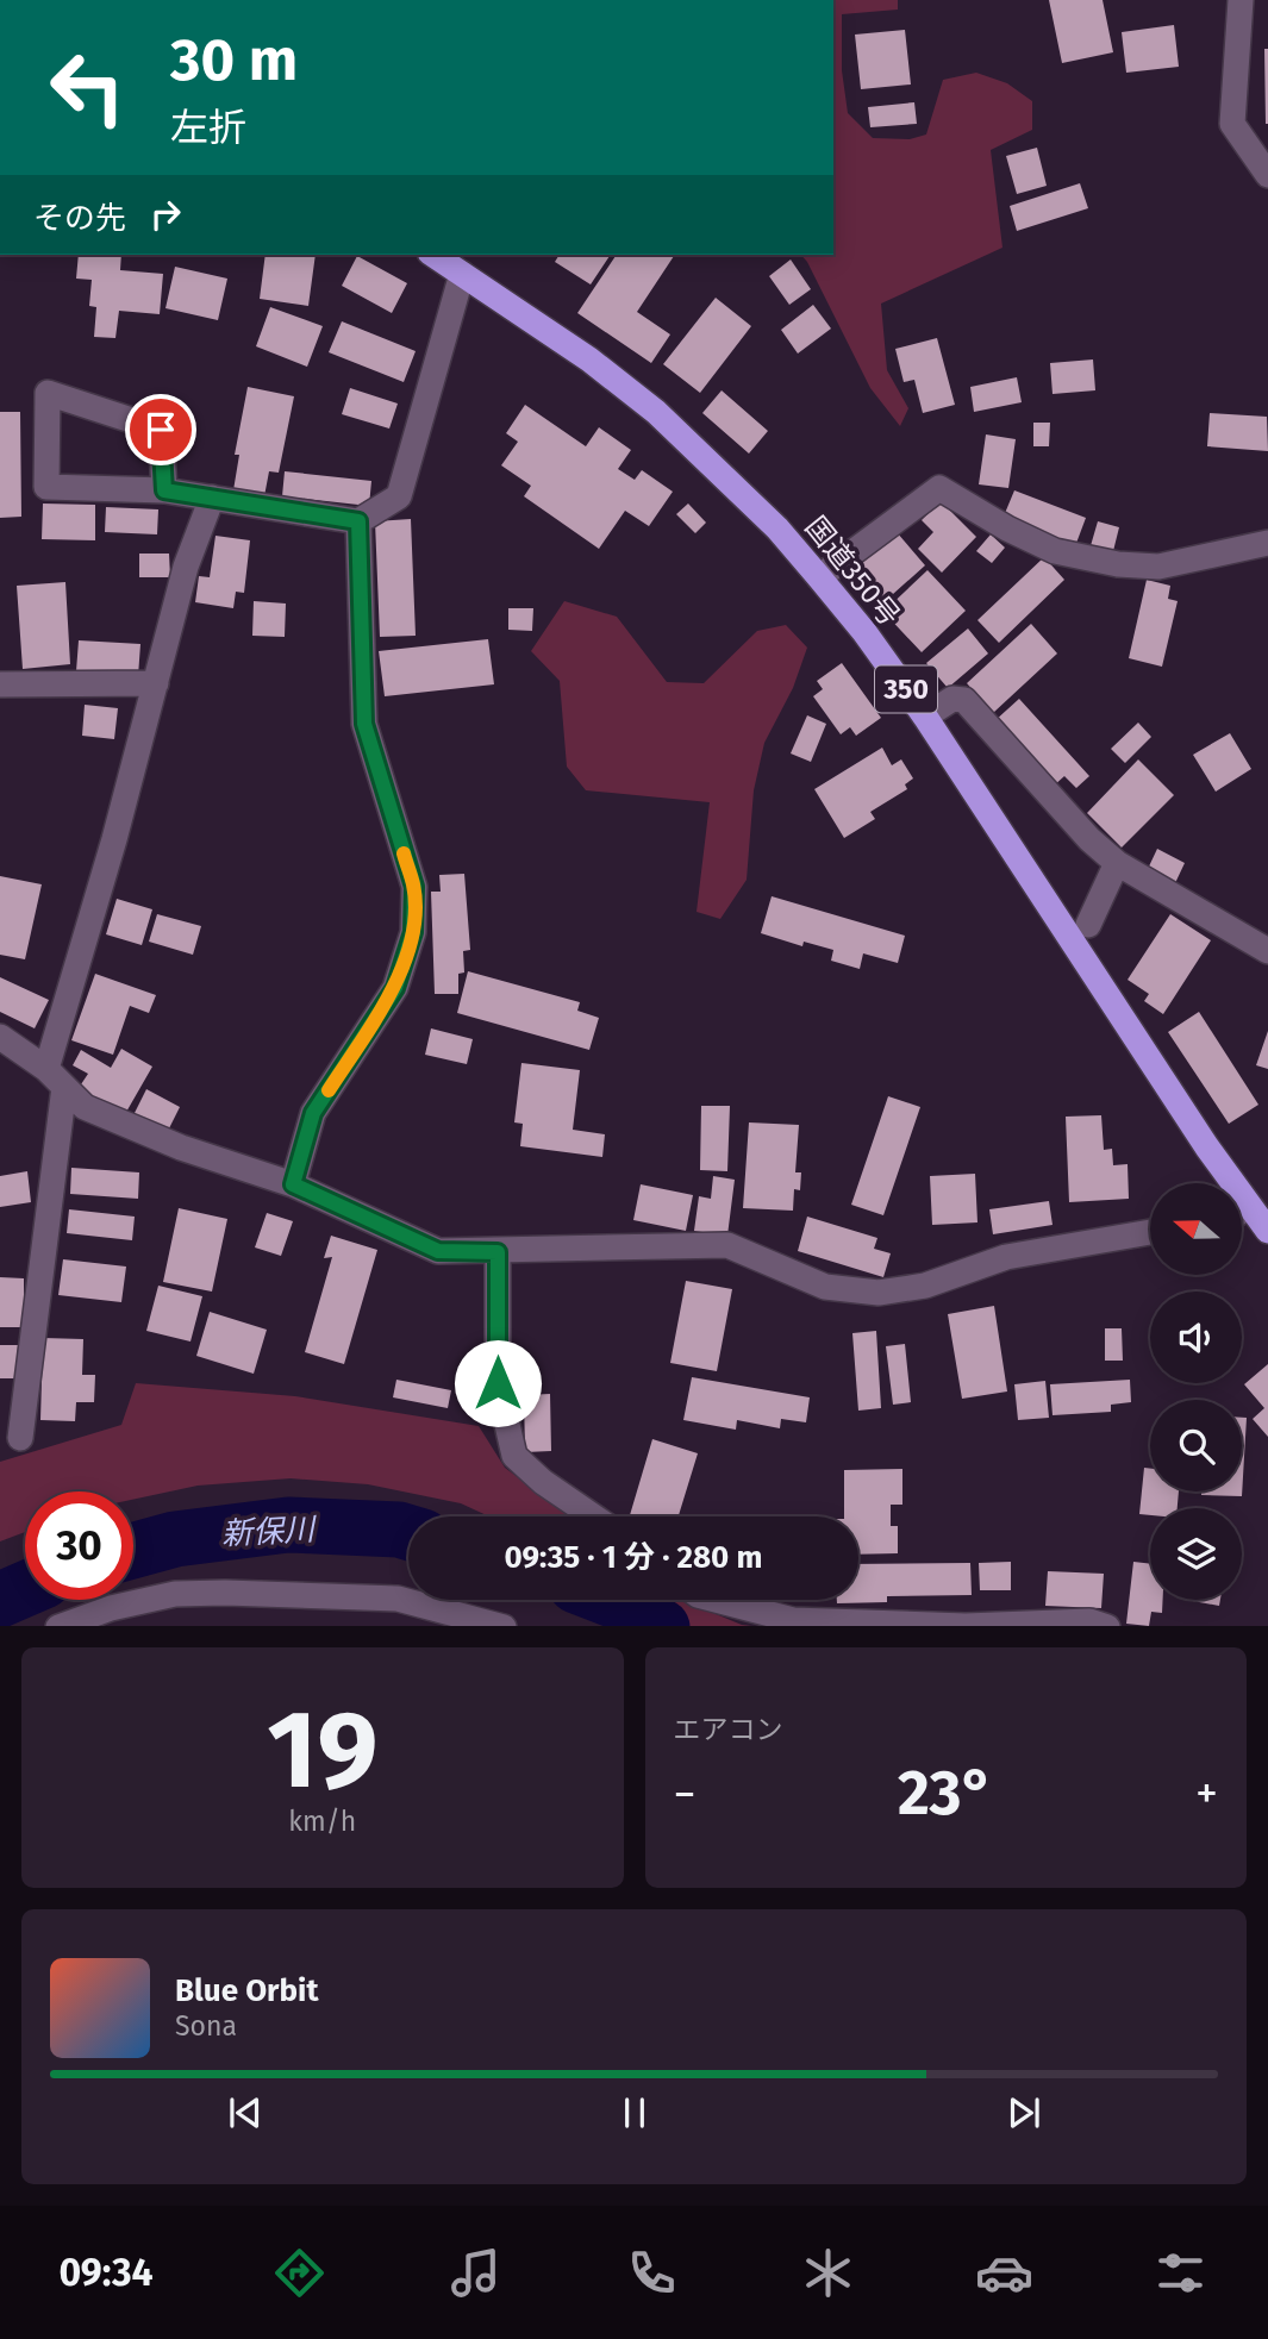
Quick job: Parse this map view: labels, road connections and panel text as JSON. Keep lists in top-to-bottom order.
{
  "streets": {
    "highway": ["国道350号", "350"]
  },
  "water": ["新保川"],
  "north": "left",
  "page": {
    "turn": ["30 m", "左折"],
    "then": "その先",
    "limit": "30",
    "trip": "09:35 · 1 分 · 280 m",
    "tile": [
      ["19", "km/h"],
      "エアコン"
    ],
    "heat": ["−", "23°", "+"],
    "song": ["Blue Orbit", "Sona"],
    "tabs": "09:34"
  }
}
